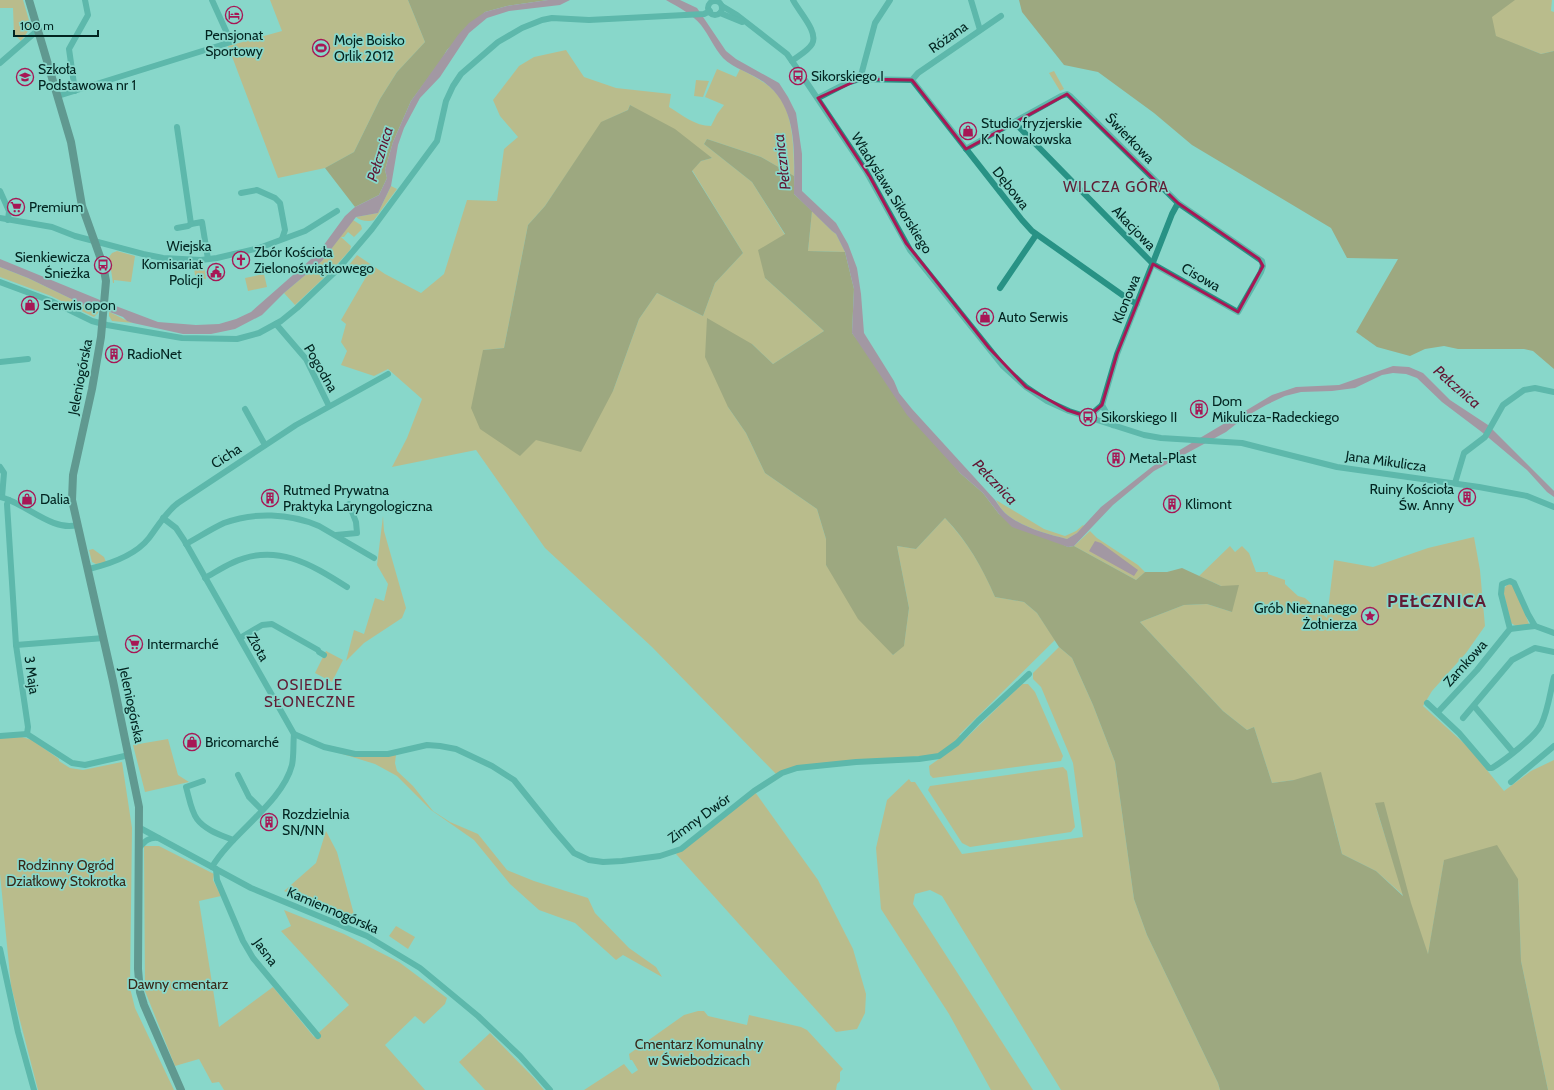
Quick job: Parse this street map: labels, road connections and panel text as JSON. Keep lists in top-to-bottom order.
{
  "streets": {
    "main road": ["Jeleniogórska"],
    "street": [
      "Różana",
      "Świerkowa",
      "Dębowa",
      "Władysława Sikorskiego",
      "Akacjowa",
      "Wiejska",
      "Cisowa",
      "Klonowa",
      "Pogodna",
      "Cicha",
      "Jana Mikulicza",
      "Złota",
      "Zamkowa",
      "3 Maja",
      "Zimny Dwór",
      "Kamiennogórska",
      "Jasna"
    ]
  },
  "crossings": [
    ["Różana", "Dębowa"],
    ["Świerkowa", "Dębowa"],
    ["Świerkowa", "Akacjowa"],
    ["Świerkowa", "Cisowa"],
    ["Świerkowa", "Klonowa"],
    ["Dębowa", "Klonowa"],
    ["Władysława Sikorskiego", "Pogodna"],
    ["Władysława Sikorskiego", "Jeleniogórska"],
    ["Władysława Sikorskiego", "Jana Mikulicza"],
    ["Akacjowa", "Cisowa"],
    ["Akacjowa", "Klonowa"],
    ["Wiejska", "Jeleniogórska"],
    ["Cisowa", "Klonowa"],
    ["Pogodna", "Cicha"],
    ["Jeleniogórska", "Cicha"],
    ["Jeleniogórska", "Kamiennogórska"],
    ["Cicha", "Złota"],
    ["Złota", "Zimny Dwór"],
    ["Złota", "Kamiennogórska"],
    ["Złota", "Jasna"],
    ["Kamiennogórska", "Jasna"]
  ],
  "districts": ["WILCZA GÓRA", "PEŁCZNICA", "OSIEDLE SŁONECZNE"],
  "water": ["Pełcznica"],
  "parks": ["Rodzinny Ogród Działkowy Stokrotka", "Dawny cmentarz", "Cmentarz Komunalny w Świebodzicach"],
  "places": {
    "hotel": ["Pensjonat Sportowy"],
    "sports": ["Moje Boisko Orlik 2012"],
    "bus stop": ["Sikorskiego I", "Sienkiewicza Śnieżka", "Sikorskiego II"],
    "school or university": ["Szkoła Podstawowa nr 1"],
    "shop": [
      "Studio fryzjerskie K. Nowakowska",
      "Serwis opon",
      "Auto Serwis",
      "Dalia",
      "Bricomarché"
    ],
    "supermarket": ["Premium", "Intermarché"],
    "church": ["Zbór Kościoła Zielonoświątkowego"],
    "public building": ["Komisariat Policji"],
    "building": [
      "RadioNet",
      "Dom Mikulicza-Radeckiego",
      "Metal-Plast",
      "Ruiny Kościoła Św. Anny",
      "Rutmed Prywatna Praktyka Laryngologiczna",
      "Klimont",
      "Rozdzielnia SN/NN"
    ],
    "place": ["Grób Nieznanego Żołnierza"]
  },
  "scale_bar": "100 m"
}
